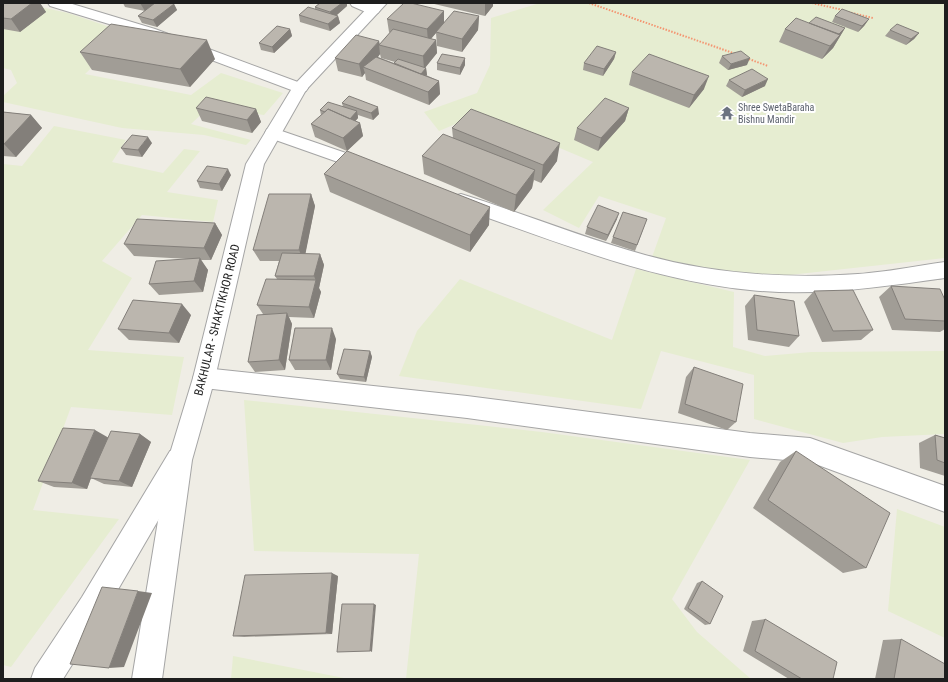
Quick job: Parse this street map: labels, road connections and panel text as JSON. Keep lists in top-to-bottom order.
{
  "streets": {
    "street": ["BAKHULAR - SHAKTIKHOR ROAD"]
  },
  "places": {
    "temple": ["Shree SwetaBaraha Bishnu Mandir"]
  }
}
